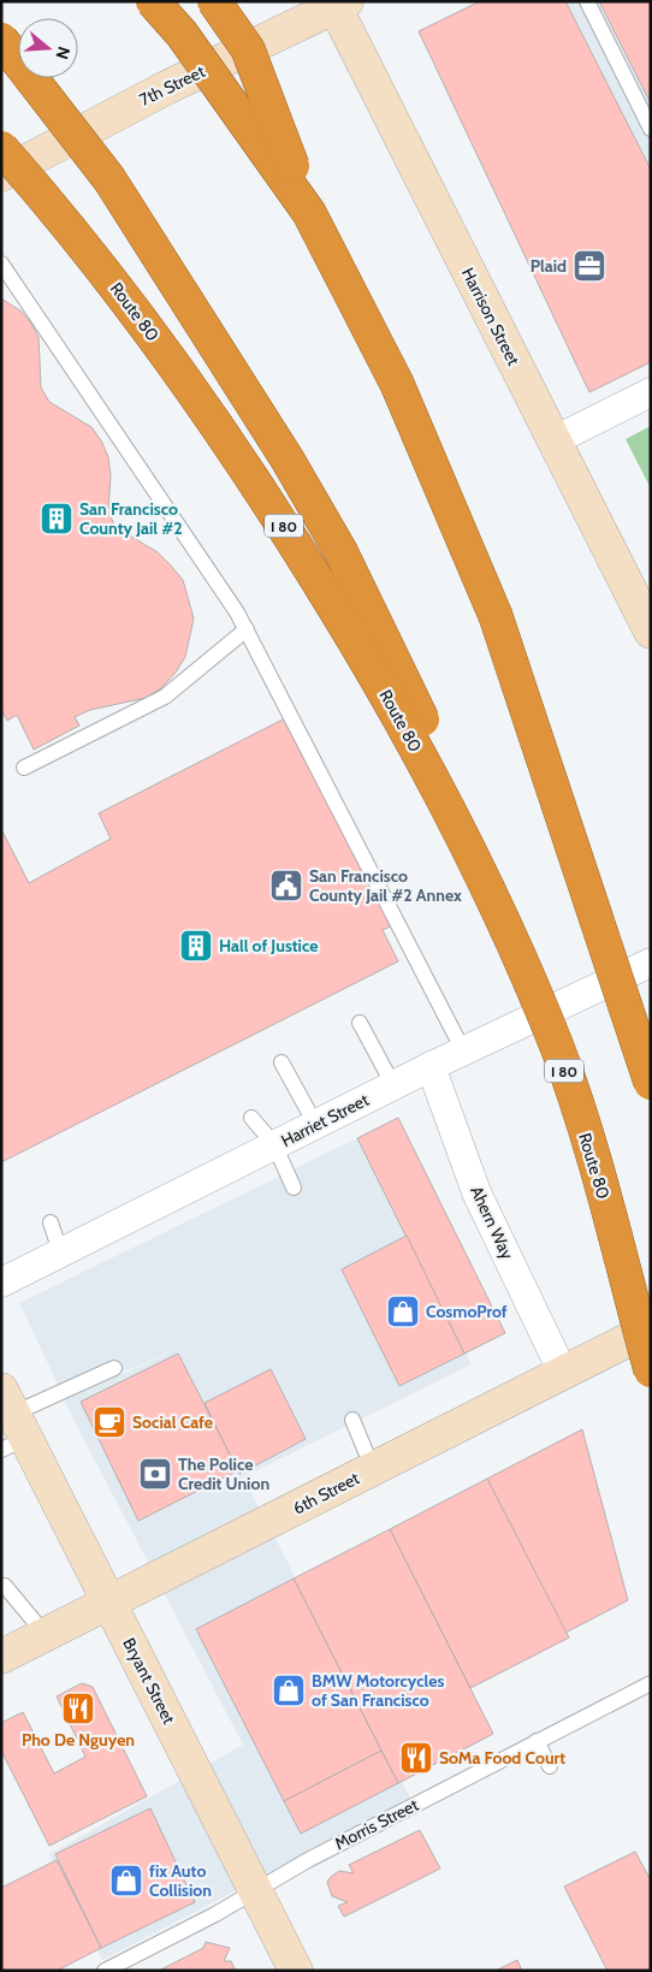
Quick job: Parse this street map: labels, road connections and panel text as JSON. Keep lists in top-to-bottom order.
{
  "streets": {
    "highway": ["Route 80", "I 80"],
    "main road": [
      "7th Street",
      "Harrison Street",
      "6th Street",
      "Bryant Street"
    ],
    "street": ["Harriet Street", "Ahern Way"],
    "lane": ["Morris Street"]
  },
  "crossings": [
    ["7th Street", "Harrison Street"],
    ["Harriet Street", "Ahern Way"],
    ["Ahern Way", "6th Street"],
    ["6th Street", "Bryant Street"],
    ["Bryant Street", "Morris Street"]
  ],
  "places": {
    "office": ["Plaid"],
    "building": ["San Francisco County Jail #2", "Hall of Justice"],
    "public building": ["San Francisco County Jail #2 Annex"],
    "shop": ["CosmoProf", "BMW Motorcycles of San Francisco", "fix Auto Collision"],
    "cafe": ["Social Cafe"],
    "bank": ["The Police Credit Union"],
    "restaurant": ["Pho De Nguyen", "SoMa Food Court"]
  },
  "north": "right"
}
